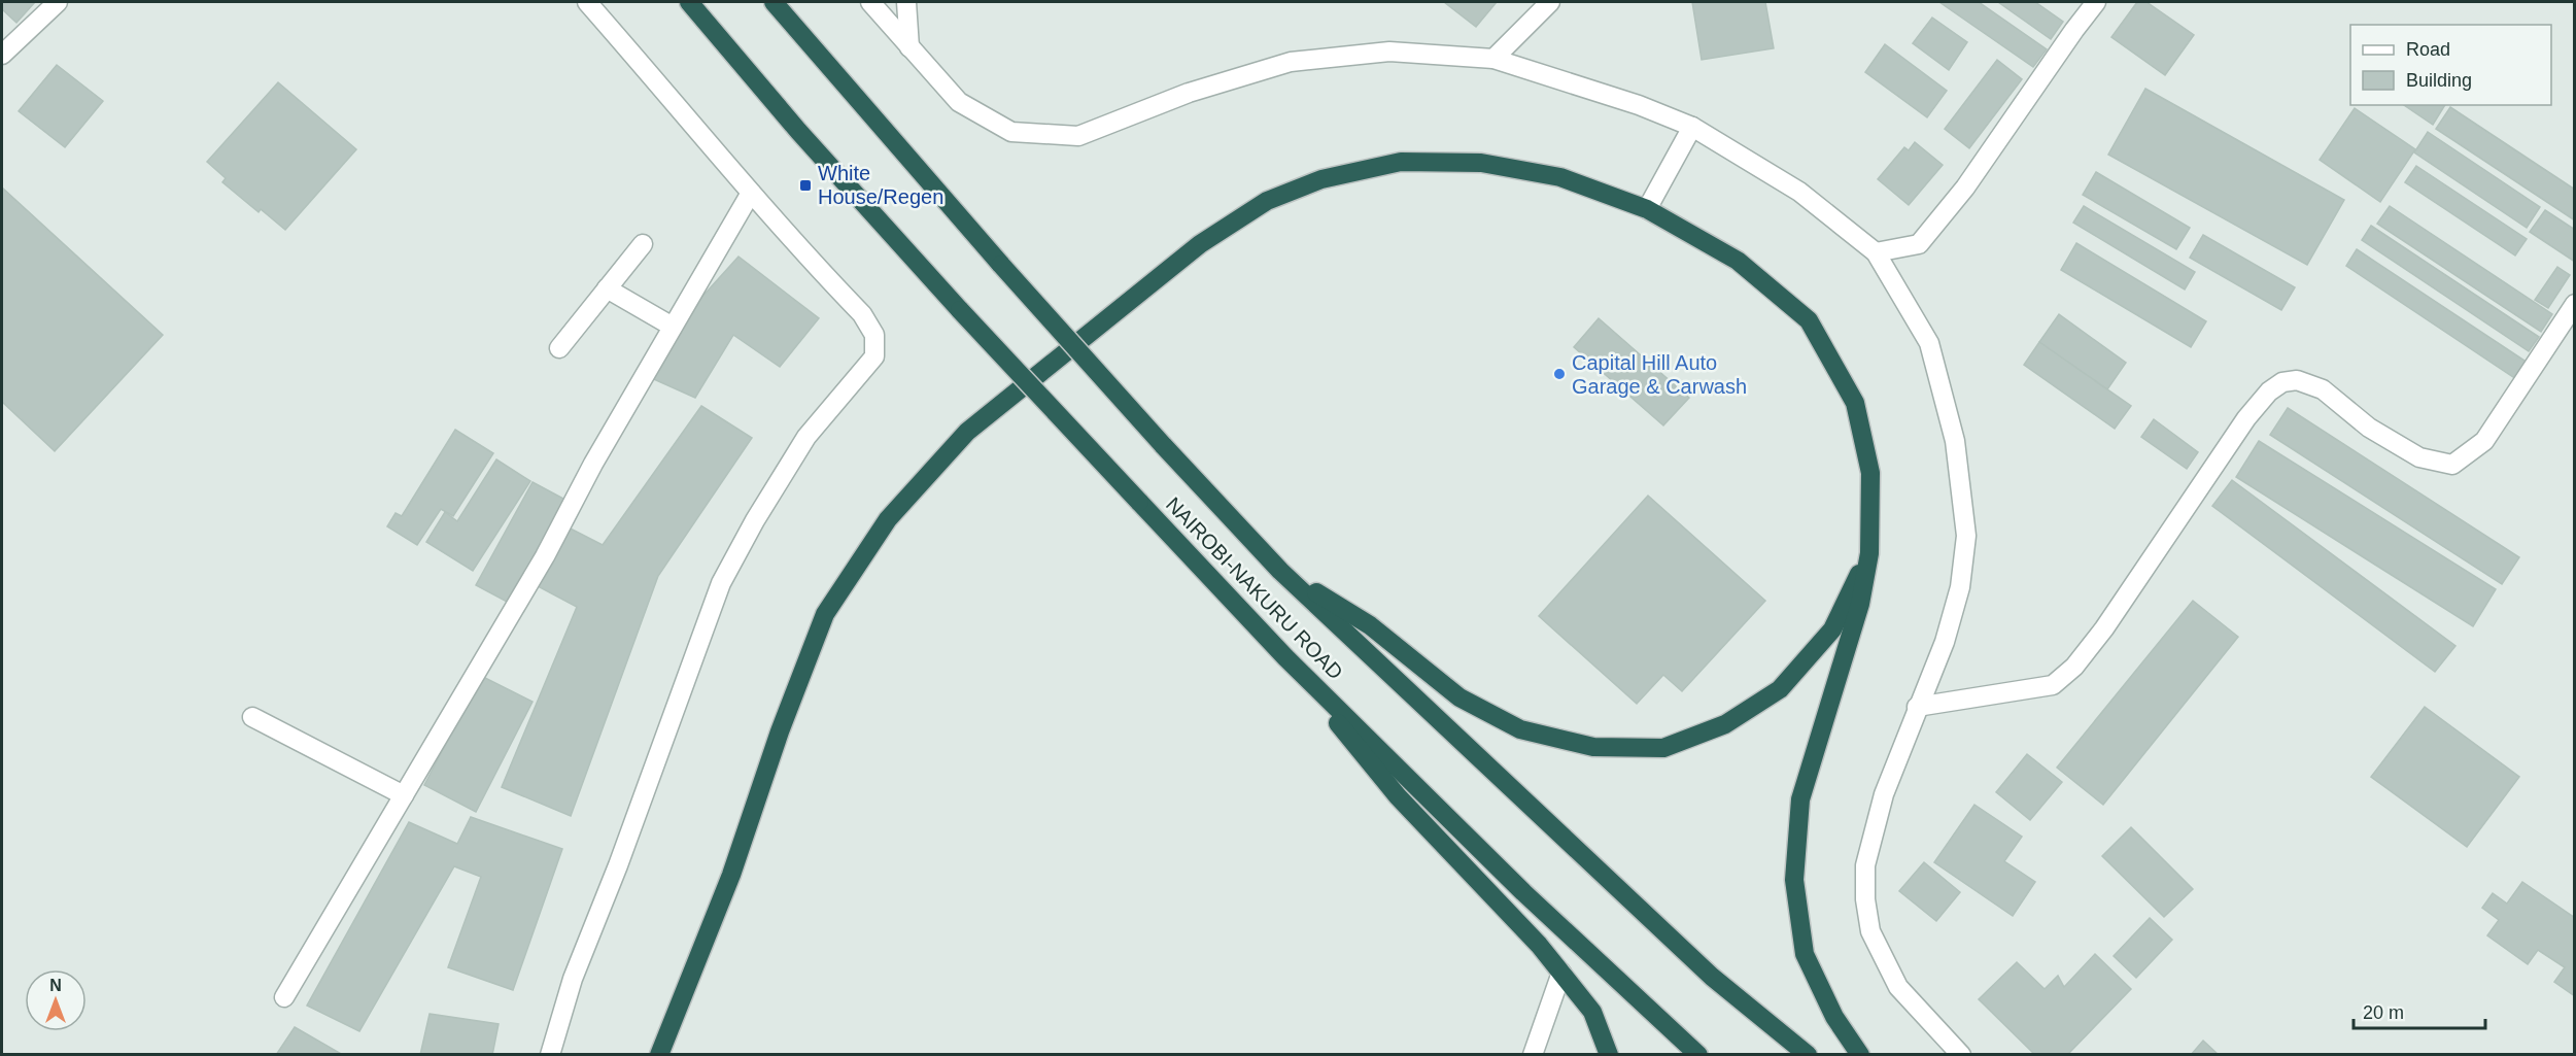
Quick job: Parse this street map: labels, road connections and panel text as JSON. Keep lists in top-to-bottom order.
{
  "streets": {
    "highway": ["NAIROBI-NAKURU ROAD"]
  },
  "places": {
    "transit": ["White House/Regen"],
    "other": ["Capital Hill Auto Garage & Carwash"]
  },
  "legend": ["Road", "Building"],
  "scale_bar": "20 m",
  "north": "top"
}
